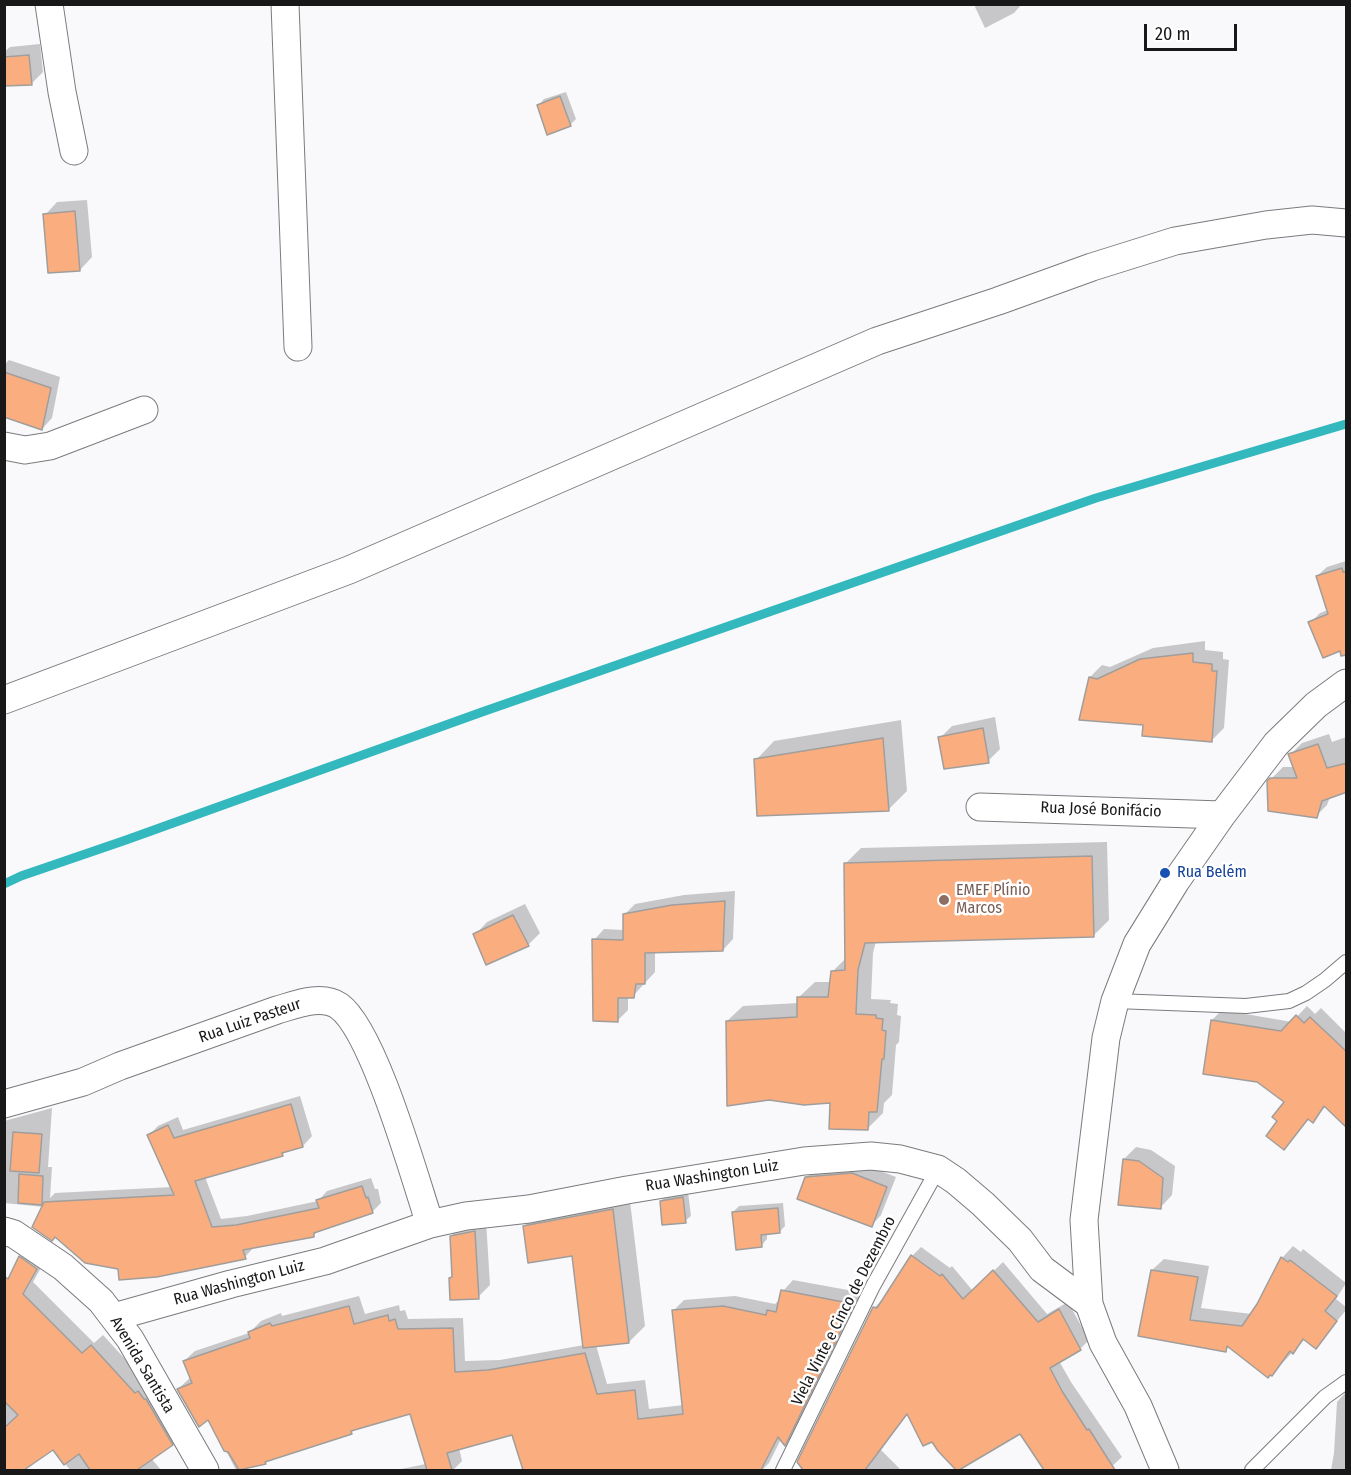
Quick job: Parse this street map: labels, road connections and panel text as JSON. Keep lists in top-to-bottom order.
{
  "streets": {
    "street": [
      "Rua José Bonifácio",
      "Rua Luiz Pasteur",
      "Rua Washington Luiz",
      "Avenida Santista"
    ],
    "lane": ["Viela Vinte e Cinco de Dezembro"]
  },
  "crossings": [
    ["Rua Luiz Pasteur", "Rua Washington Luiz"],
    ["Rua Washington Luiz", "Viela Vinte e Cinco de Dezembro"],
    ["Rua Washington Luiz", "Avenida Santista"]
  ],
  "places": ["Rua Belém", "EMEF Plínio Marcos"],
  "scale_bar": "20 m"
}
